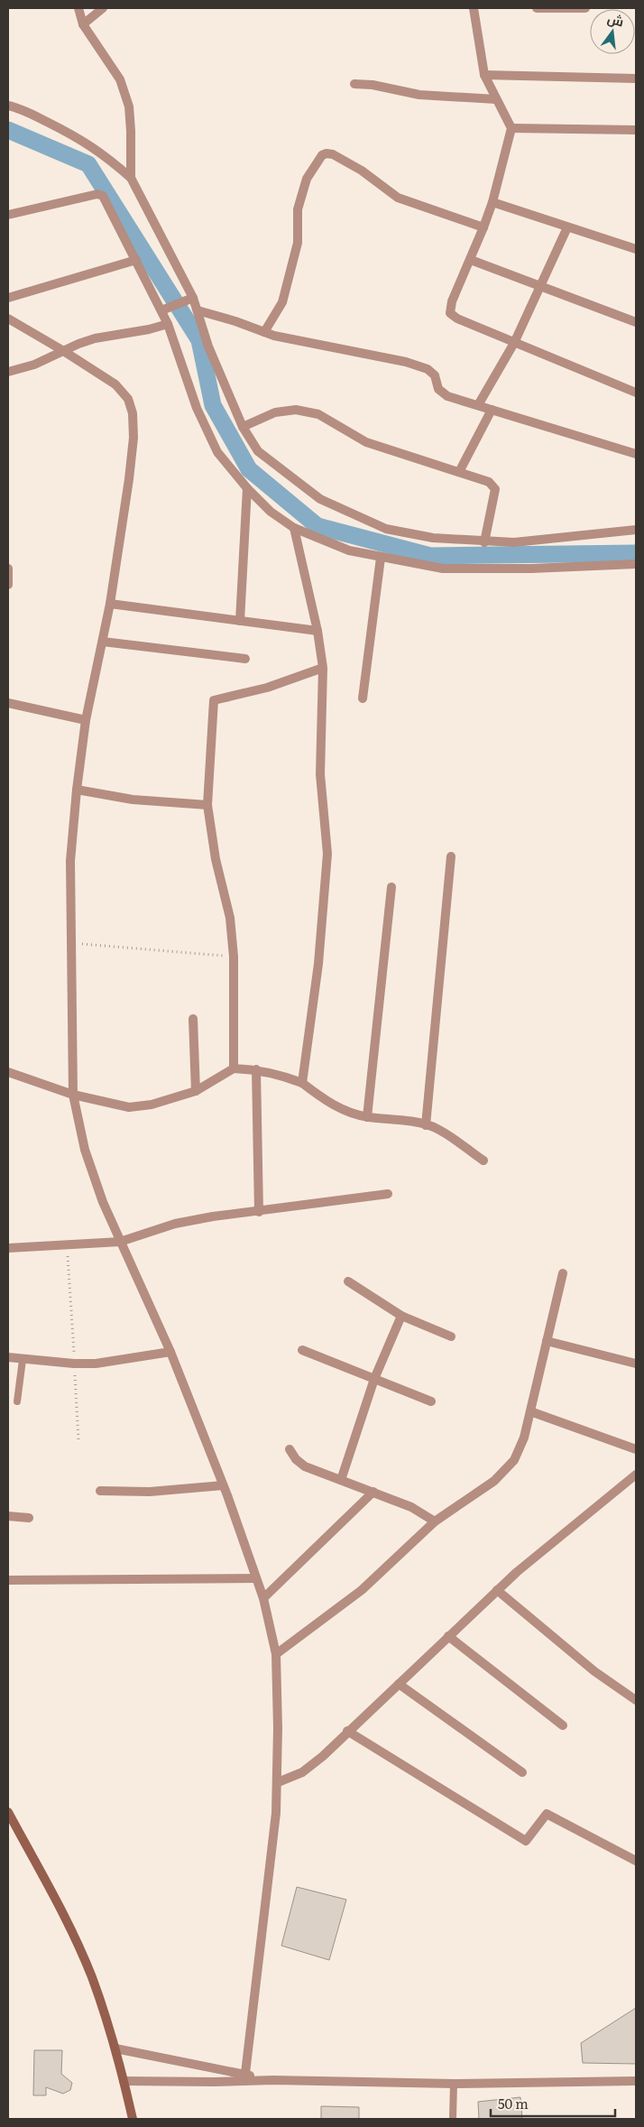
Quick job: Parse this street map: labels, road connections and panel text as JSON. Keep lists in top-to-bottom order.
{
  "scale_bar": "50 m",
  "north": "top"
}
